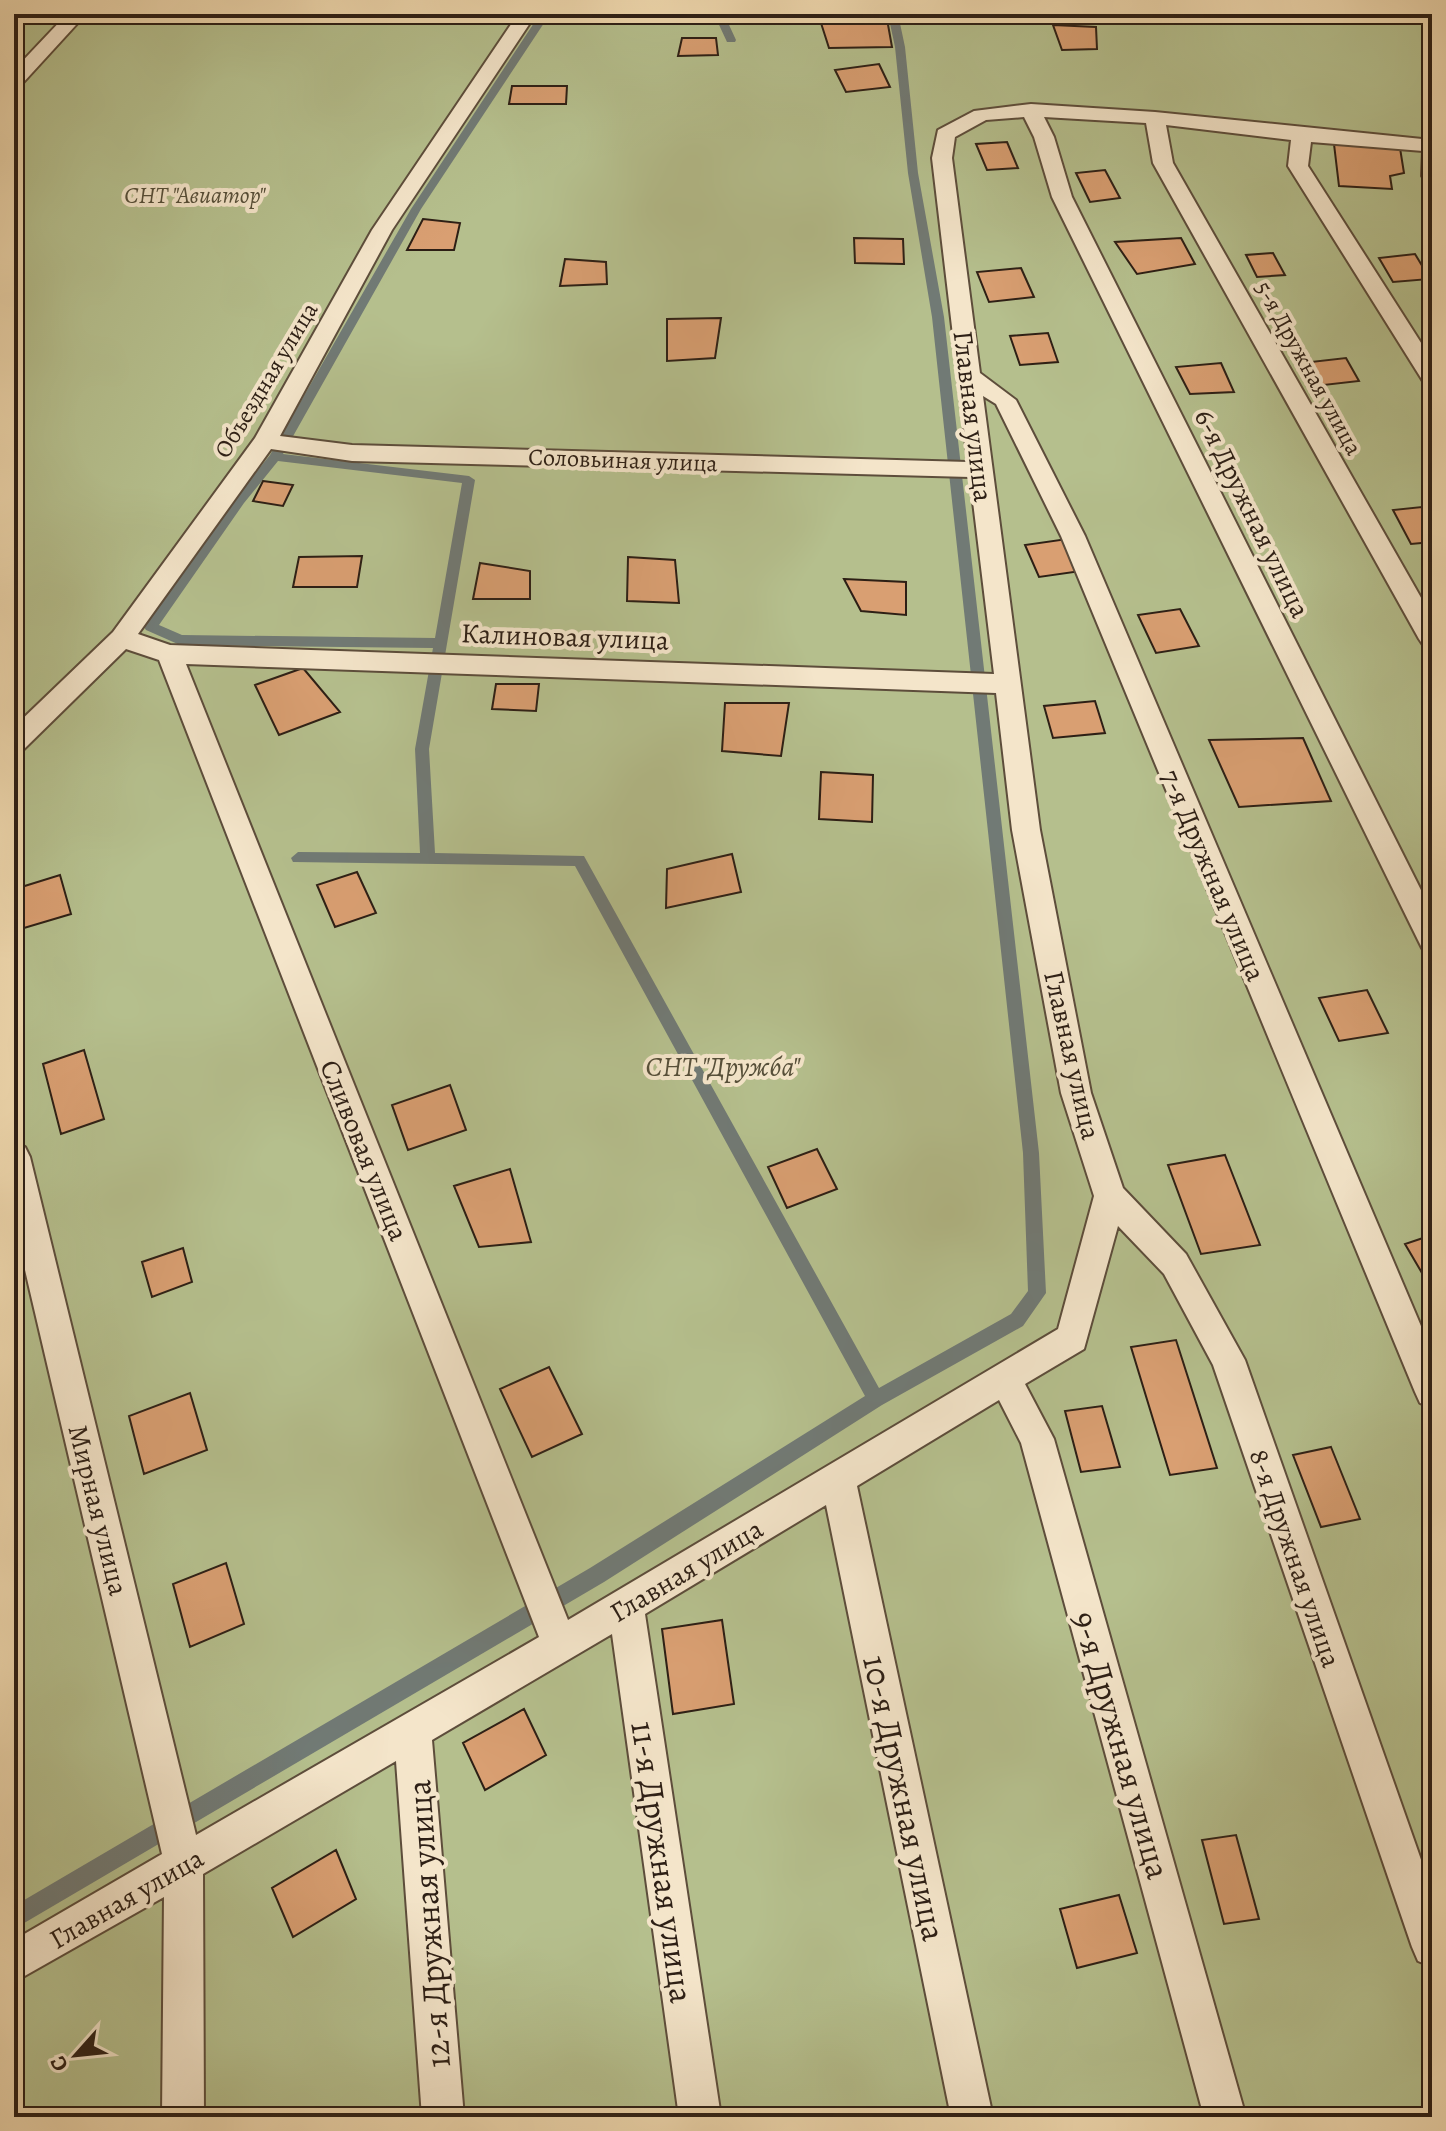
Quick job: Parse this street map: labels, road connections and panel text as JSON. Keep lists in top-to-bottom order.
{
  "streets": {
    "lane": [
      "5-я Дружная улица",
      "Объездная улица",
      "Главная улица",
      "Соловьиная улица",
      "6-я Дружная улица",
      "Калиновая улица",
      "7-я Дружная улица",
      "Сливовая улица",
      "Мирная улица",
      "8-я Дружная улица",
      "9-я Дружная улица",
      "10-я Дружная улица",
      "11-я Дружная улица",
      "12-я Дружная улица"
    ]
  },
  "crossings": [
    ["5-я Дружная улица", "Главная улица"],
    ["Объездная улица", "Соловьиная улица"],
    ["Объездная улица", "Калиновая улица"],
    ["Главная улица", "Соловьиная улица"],
    ["Главная улица", "6-я Дружная улица"],
    ["Главная улица", "Калиновая улица"],
    ["Главная улица", "7-я Дружная улица"],
    ["Главная улица", "Сливовая улица"],
    ["Главная улица", "Мирная улица"],
    ["Главная улица", "8-я Дружная улица"],
    ["Главная улица", "9-я Дружная улица"],
    ["Главная улица", "10-я Дружная улица"],
    ["Главная улица", "11-я Дружная улица"],
    ["Главная улица", "12-я Дружная улица"],
    ["Калиновая улица", "Сливовая улица"]
  ],
  "parks": ["СНТ \"Авиатор\"", "СНТ \"Дружба\""],
  "north": "bottom left"
}
